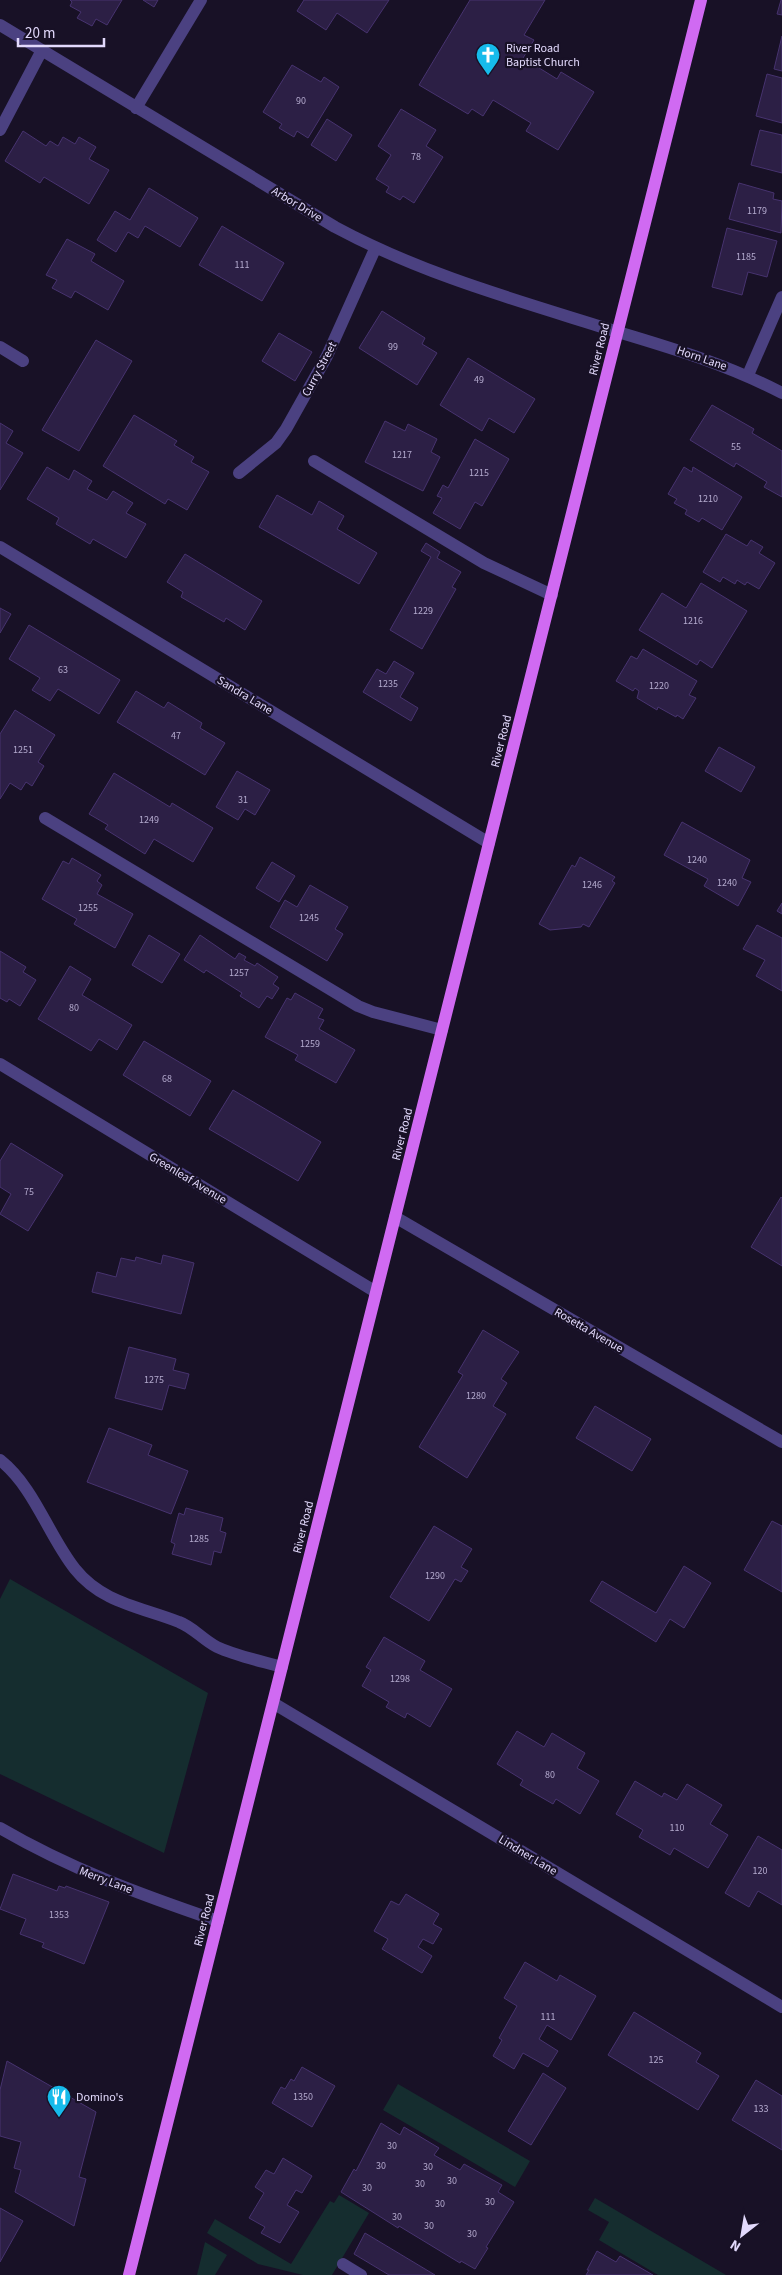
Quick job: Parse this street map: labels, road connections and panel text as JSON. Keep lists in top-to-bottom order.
{
  "streets": {
    "main road": ["River Road"],
    "street": [
      "Arbor Drive",
      "Horn Lane",
      "Curry Street",
      "Sandra Lane",
      "Greenleaf Avenue",
      "Rosetta Avenue",
      "Lindner Lane",
      "Merry Lane"
    ]
  },
  "crossings": [
    ["Arbor Drive", "River Road"],
    ["Arbor Drive", "Horn Lane"],
    ["Arbor Drive", "Curry Street"],
    ["River Road", "Horn Lane"],
    ["River Road", "Sandra Lane"],
    ["River Road", "Greenleaf Avenue"],
    ["River Road", "Rosetta Avenue"],
    ["River Road", "Lindner Lane"],
    ["River Road", "Merry Lane"]
  ],
  "places": {
    "church": ["River Road Baptist Church"],
    "restaurant": ["Domino's"]
  },
  "house_numbers": [
    "90",
    "78",
    "1179",
    "1185",
    "111",
    "99",
    "49",
    "55",
    "1217",
    "1215",
    "1210",
    "1229",
    "1216",
    "63",
    "1235",
    "1220",
    "47",
    "1251",
    "31",
    "1249",
    "1240",
    "1240",
    "1246",
    "1255",
    "1245",
    "1257",
    "80",
    "1259",
    "68",
    "75",
    "1275",
    "1280",
    "1285",
    "1290",
    "1298",
    "80",
    "110",
    "120",
    "1353",
    "111",
    "125",
    "1350",
    "133",
    "30",
    "30",
    "30",
    "30",
    "30",
    "30",
    "30",
    "30",
    "30",
    "30",
    "30"
  ],
  "scale_bar": "20 m",
  "north": "bottom left"
}
